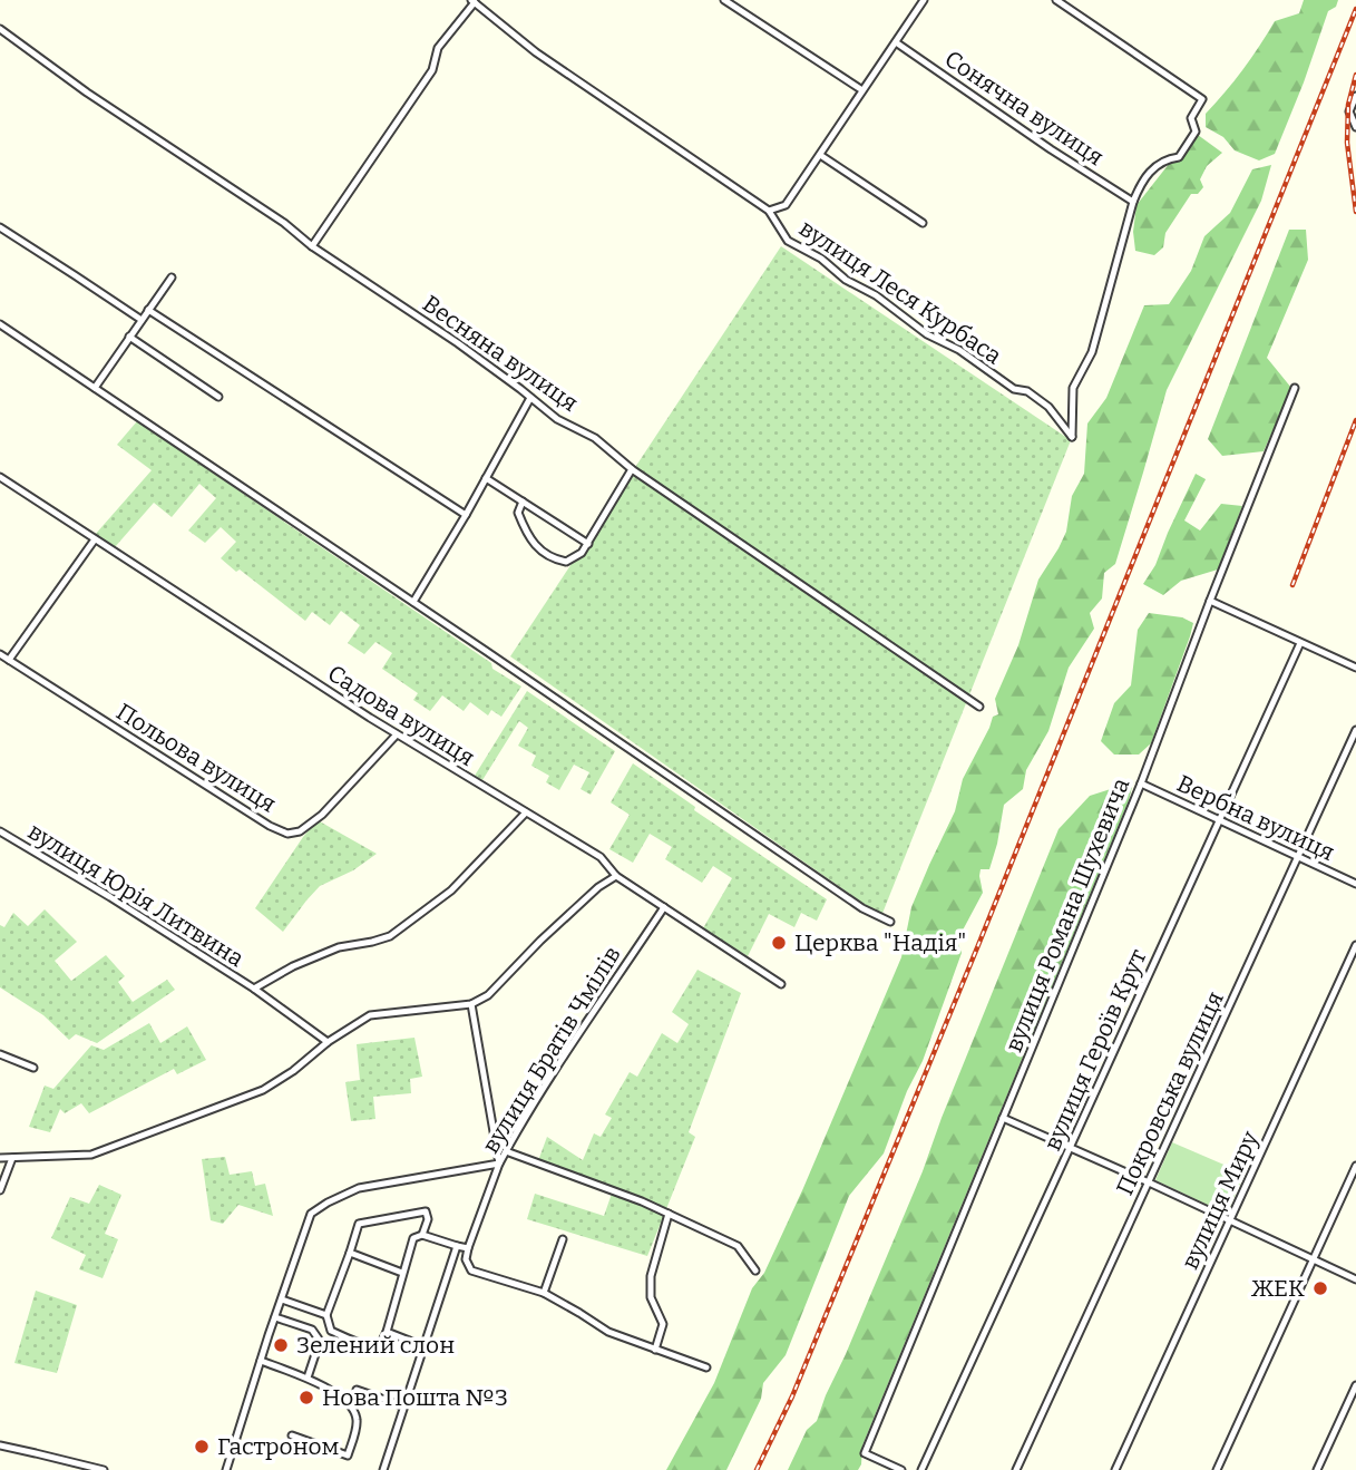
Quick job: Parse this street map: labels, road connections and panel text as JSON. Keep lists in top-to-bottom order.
{
  "streets": {
    "street": [
      "Сонячна вулиця",
      "вулиця Леся Курбаса",
      "Весняна вулиця",
      "Садова вулиця",
      "Польова вулиця",
      "Вербна вулиця",
      "вулиця Юрія Литвина",
      "вулиця Романа Шухевича",
      "вулиця Братів Чмілів",
      "вулиця Героїв Крут",
      "Покровська вулиця",
      "вулиця Миру"
    ]
  },
  "crossings": [
    ["Сонячна вулиця", "вулиця Леся Курбаса"],
    ["Садова вулиця", "Польова вулиця"],
    ["Садова вулиця", "вулиця Юрія Литвина"],
    ["Садова вулиця", "вулиця Братів Чмілів"],
    ["Вербна вулиця", "вулиця Романа Шухевича"],
    ["Вербна вулиця", "вулиця Героїв Крут"],
    ["Вербна вулиця", "Покровська вулиця"]
  ],
  "places": [
    "Церква \"Надія\"",
    "ЖЕК",
    "Зелений слон",
    "Нова Пошта №3",
    "Гастроном"
  ]
}
